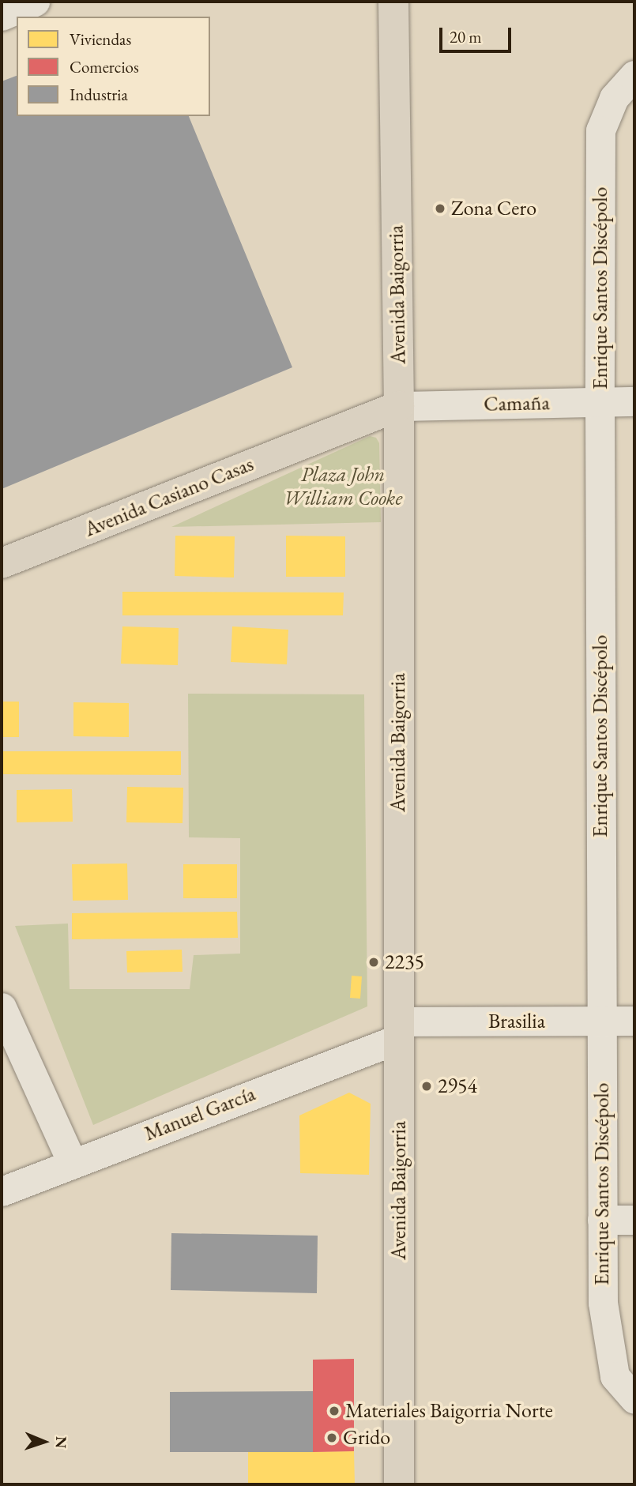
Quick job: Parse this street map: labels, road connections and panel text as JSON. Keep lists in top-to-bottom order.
{
  "streets": {
    "main road": ["Avenida Baigorria", "Avenida Casiano Casas"],
    "street": [
      "Enrique Santos Discépolo",
      "Camaña",
      "Brasilia",
      "Manuel García"
    ]
  },
  "crossings": [
    ["Enrique Santos Discépolo", "Camaña"],
    ["Enrique Santos Discépolo", "Brasilia"],
    ["Avenida Baigorria", "Camaña"],
    ["Avenida Baigorria", "Avenida Casiano Casas"],
    ["Avenida Baigorria", "Brasilia"],
    ["Avenida Baigorria", "Manuel García"],
    ["Camaña", "Avenida Casiano Casas"],
    ["Brasilia", "Manuel García"]
  ],
  "parks": ["Plaza John William Cooke"],
  "places": [
    "Zona Cero",
    "2235",
    "2954",
    "Materiales Baigorria Norte",
    "Grido"
  ],
  "legend": ["Viviendas", "Comercios", "Industria"],
  "scale_bar": "20 m",
  "north": "right"
}
